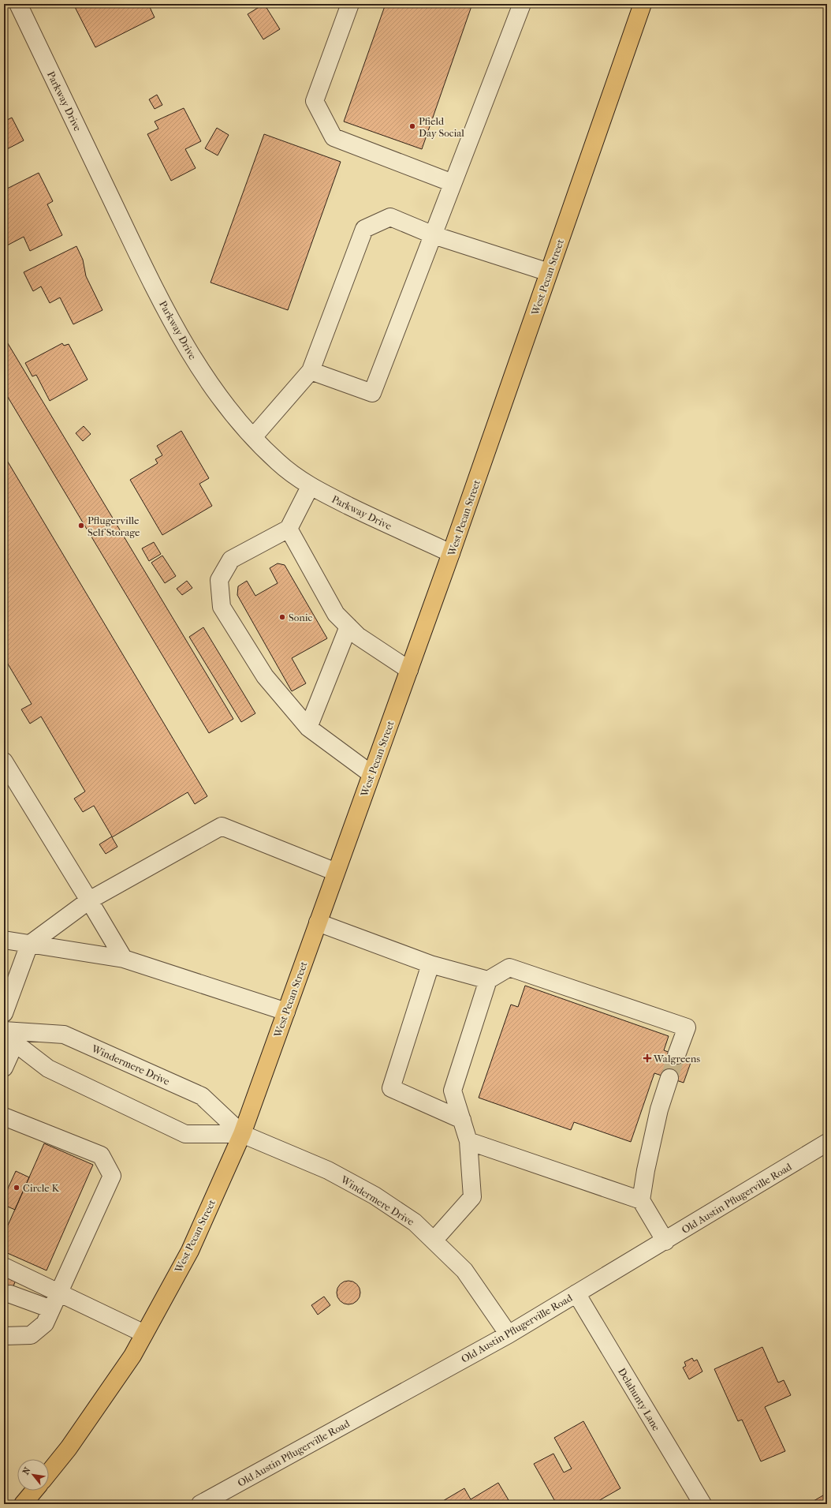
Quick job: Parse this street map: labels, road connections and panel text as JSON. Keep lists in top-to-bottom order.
{
  "streets": {
    "main road": ["West Pecan Street"],
    "street": [
      "Parkway Drive",
      "Windermere Drive",
      "Old Austin Pflugerville Road",
      "Delahunty Lane"
    ]
  },
  "crossings": [
    ["Parkway Drive", "West Pecan Street"],
    ["West Pecan Street", "Windermere Drive"],
    ["Windermere Drive", "Old Austin Pflugerville Road"],
    ["Old Austin Pflugerville Road", "Delahunty Lane"]
  ],
  "places": {
    "other": [
      "Pfield Day Social",
      "Pflugerville Self Storage",
      "Sonic",
      "Circle K"
    ],
    "health": ["Walgreens"]
  },
  "north": "top left"
}
